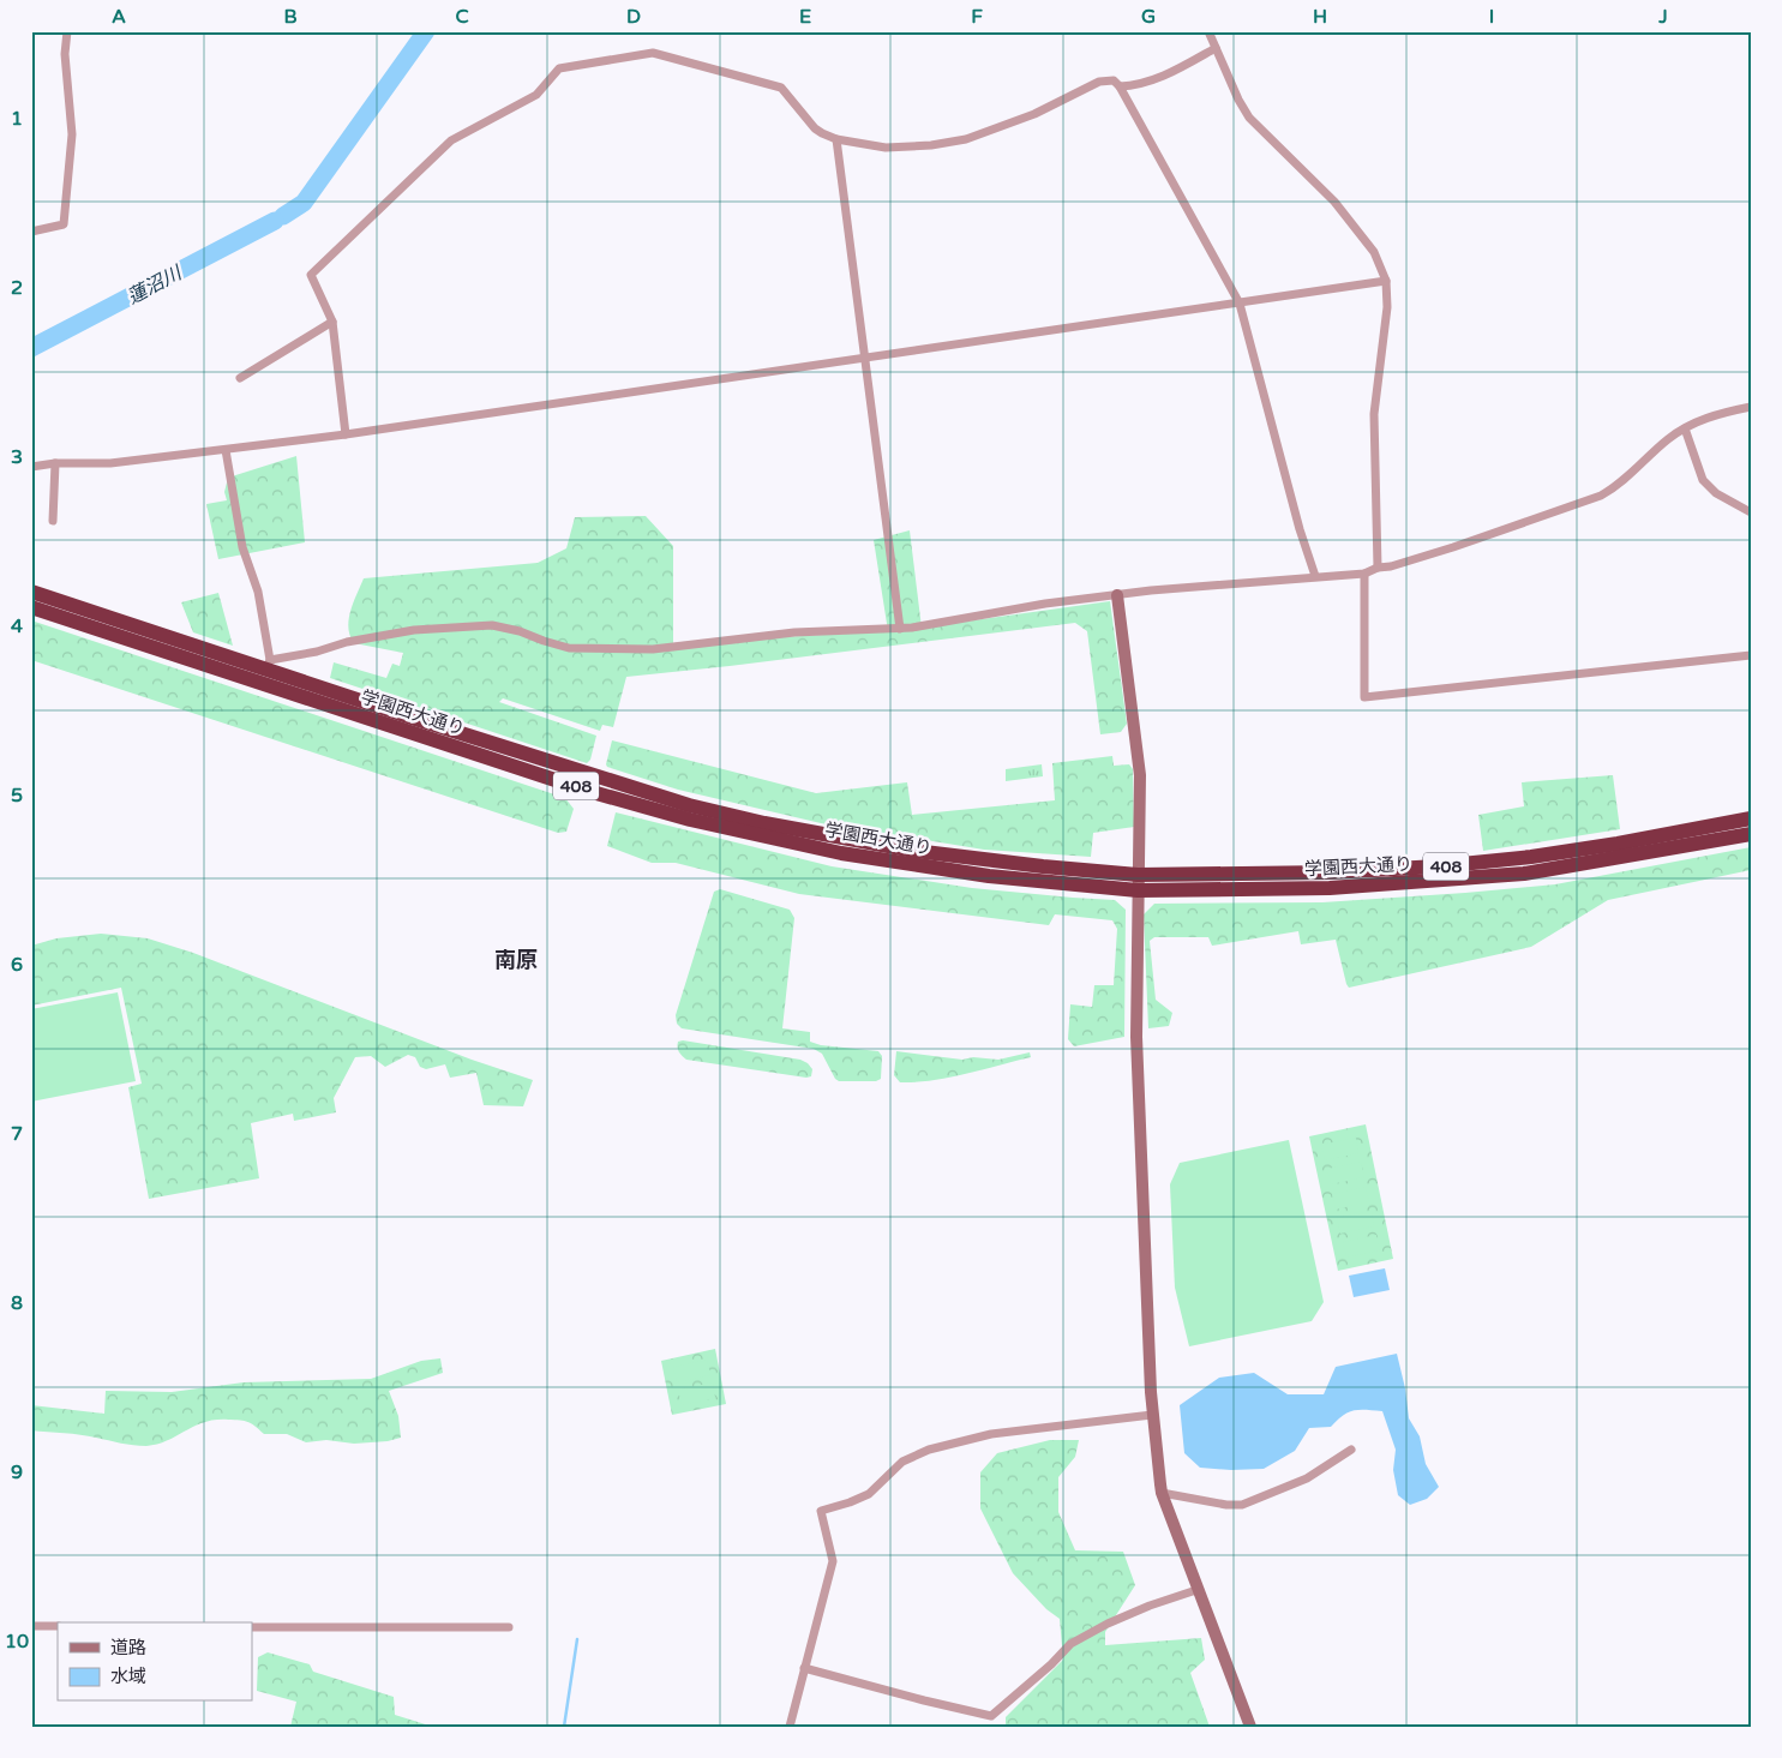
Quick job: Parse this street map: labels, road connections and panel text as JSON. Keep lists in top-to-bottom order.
{
  "streets": {
    "highway": ["学園西大通り", "408"]
  },
  "districts": ["南原"],
  "water": ["蓮沼川"],
  "legend": ["道路", "水域"],
  "grid": {
    "columns": [
      "A",
      "B",
      "C",
      "D",
      "E",
      "F",
      "G",
      "H",
      "I",
      "J"
    ],
    "rows": [
      "1",
      "2",
      "3",
      "4",
      "5",
      "6",
      "7",
      "8",
      "9",
      "10"
    ]
  }
}
